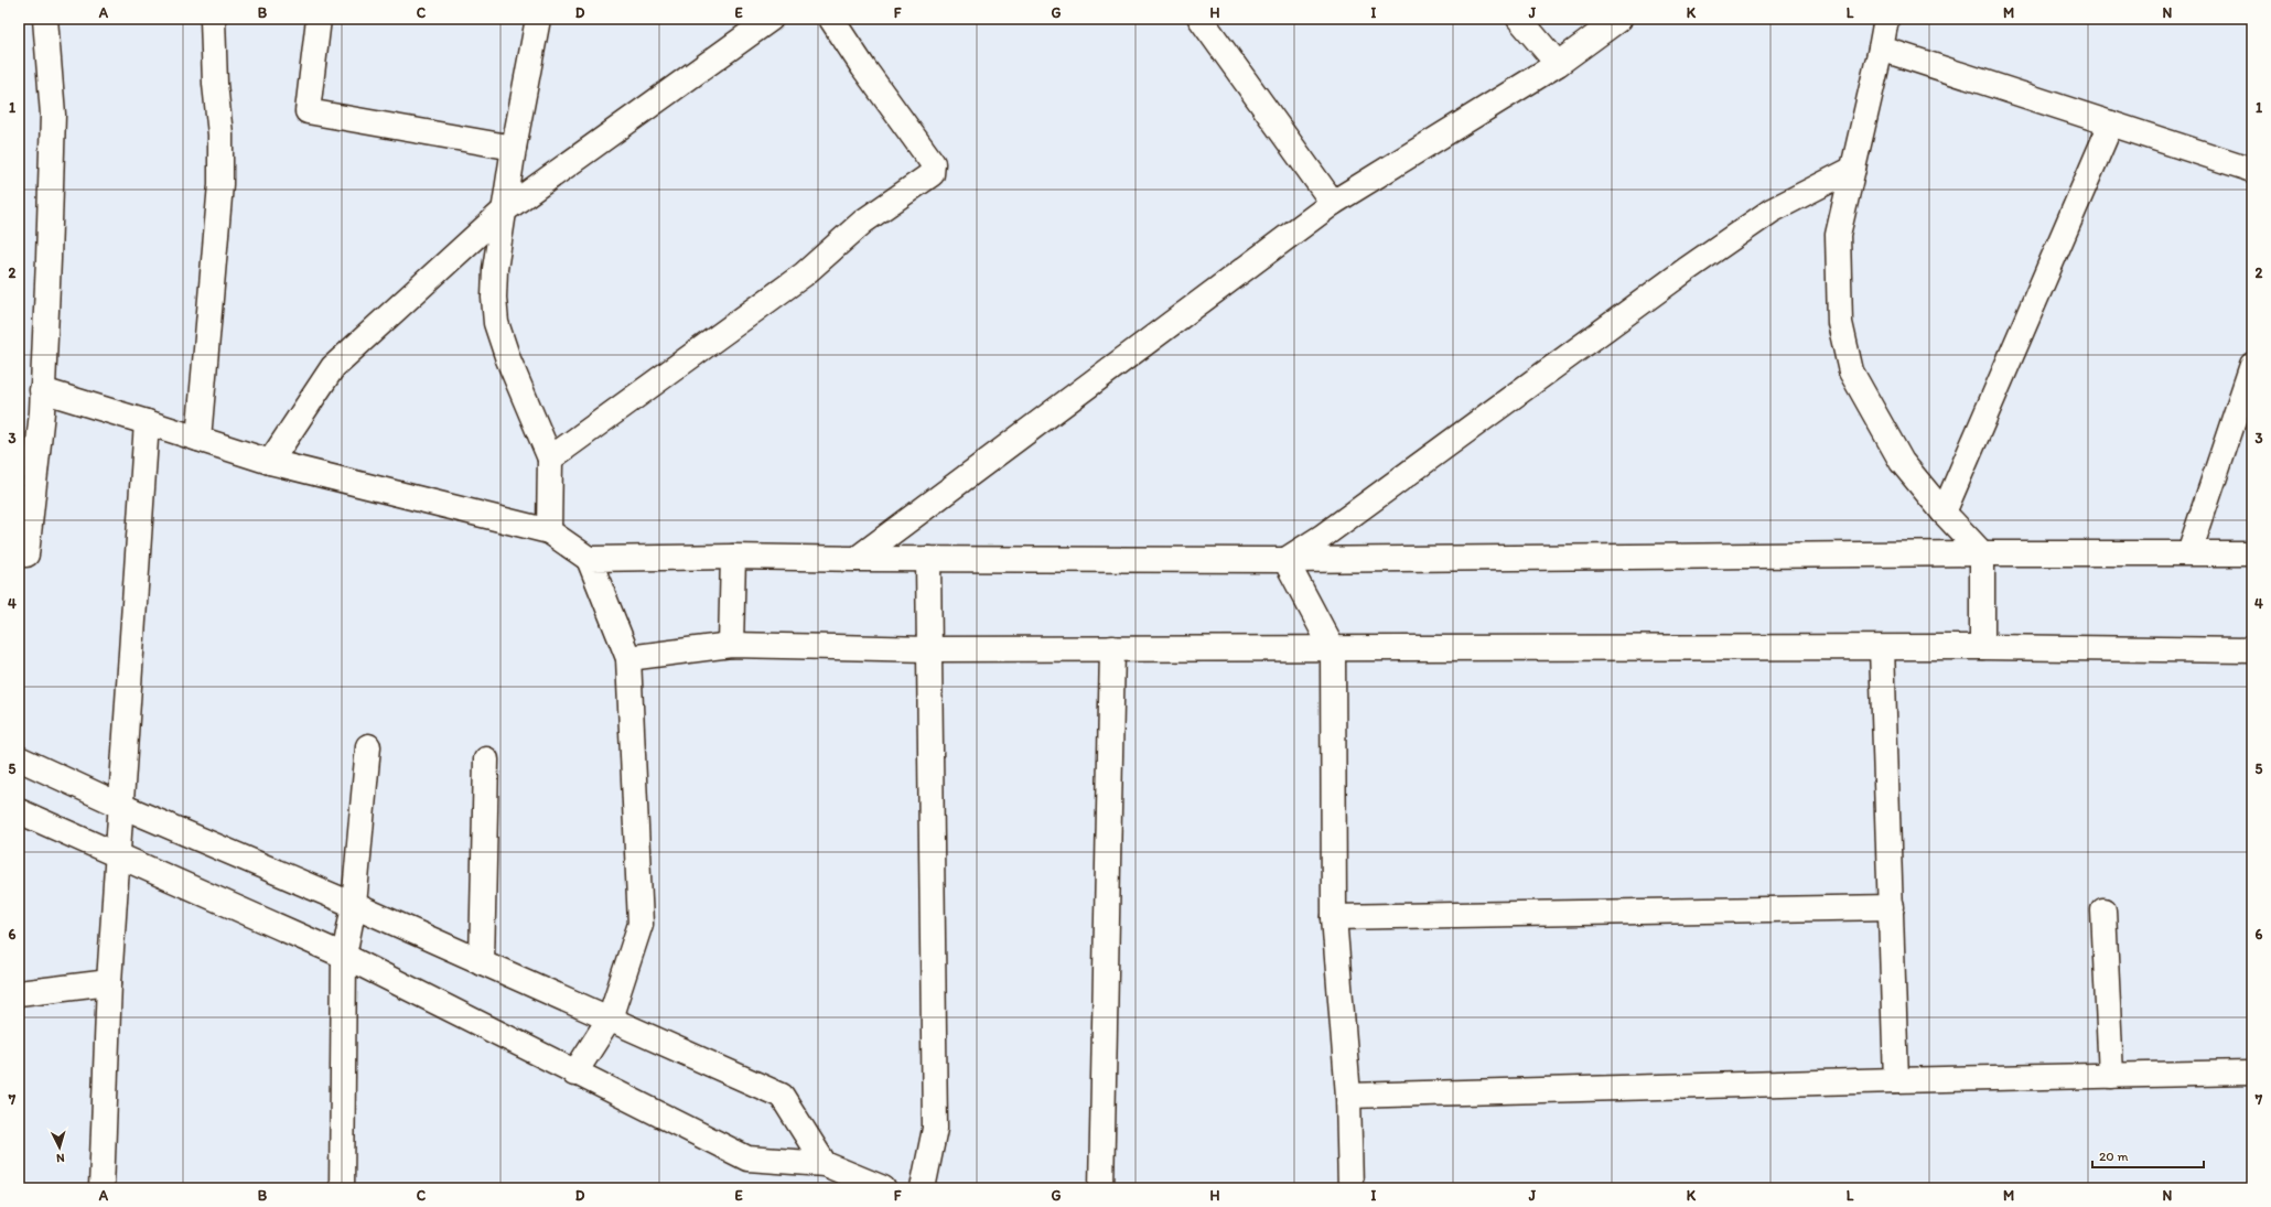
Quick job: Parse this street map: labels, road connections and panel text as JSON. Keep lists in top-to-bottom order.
{
  "scale_bar": "20 m",
  "north": "bottom",
  "grid": {
    "columns": [
      "A",
      "B",
      "C",
      "D",
      "E",
      "F",
      "G",
      "H",
      "I",
      "J",
      "K",
      "L",
      "M",
      "N"
    ],
    "rows": [
      "1",
      "2",
      "3",
      "4",
      "5",
      "6",
      "7"
    ]
  }
}
